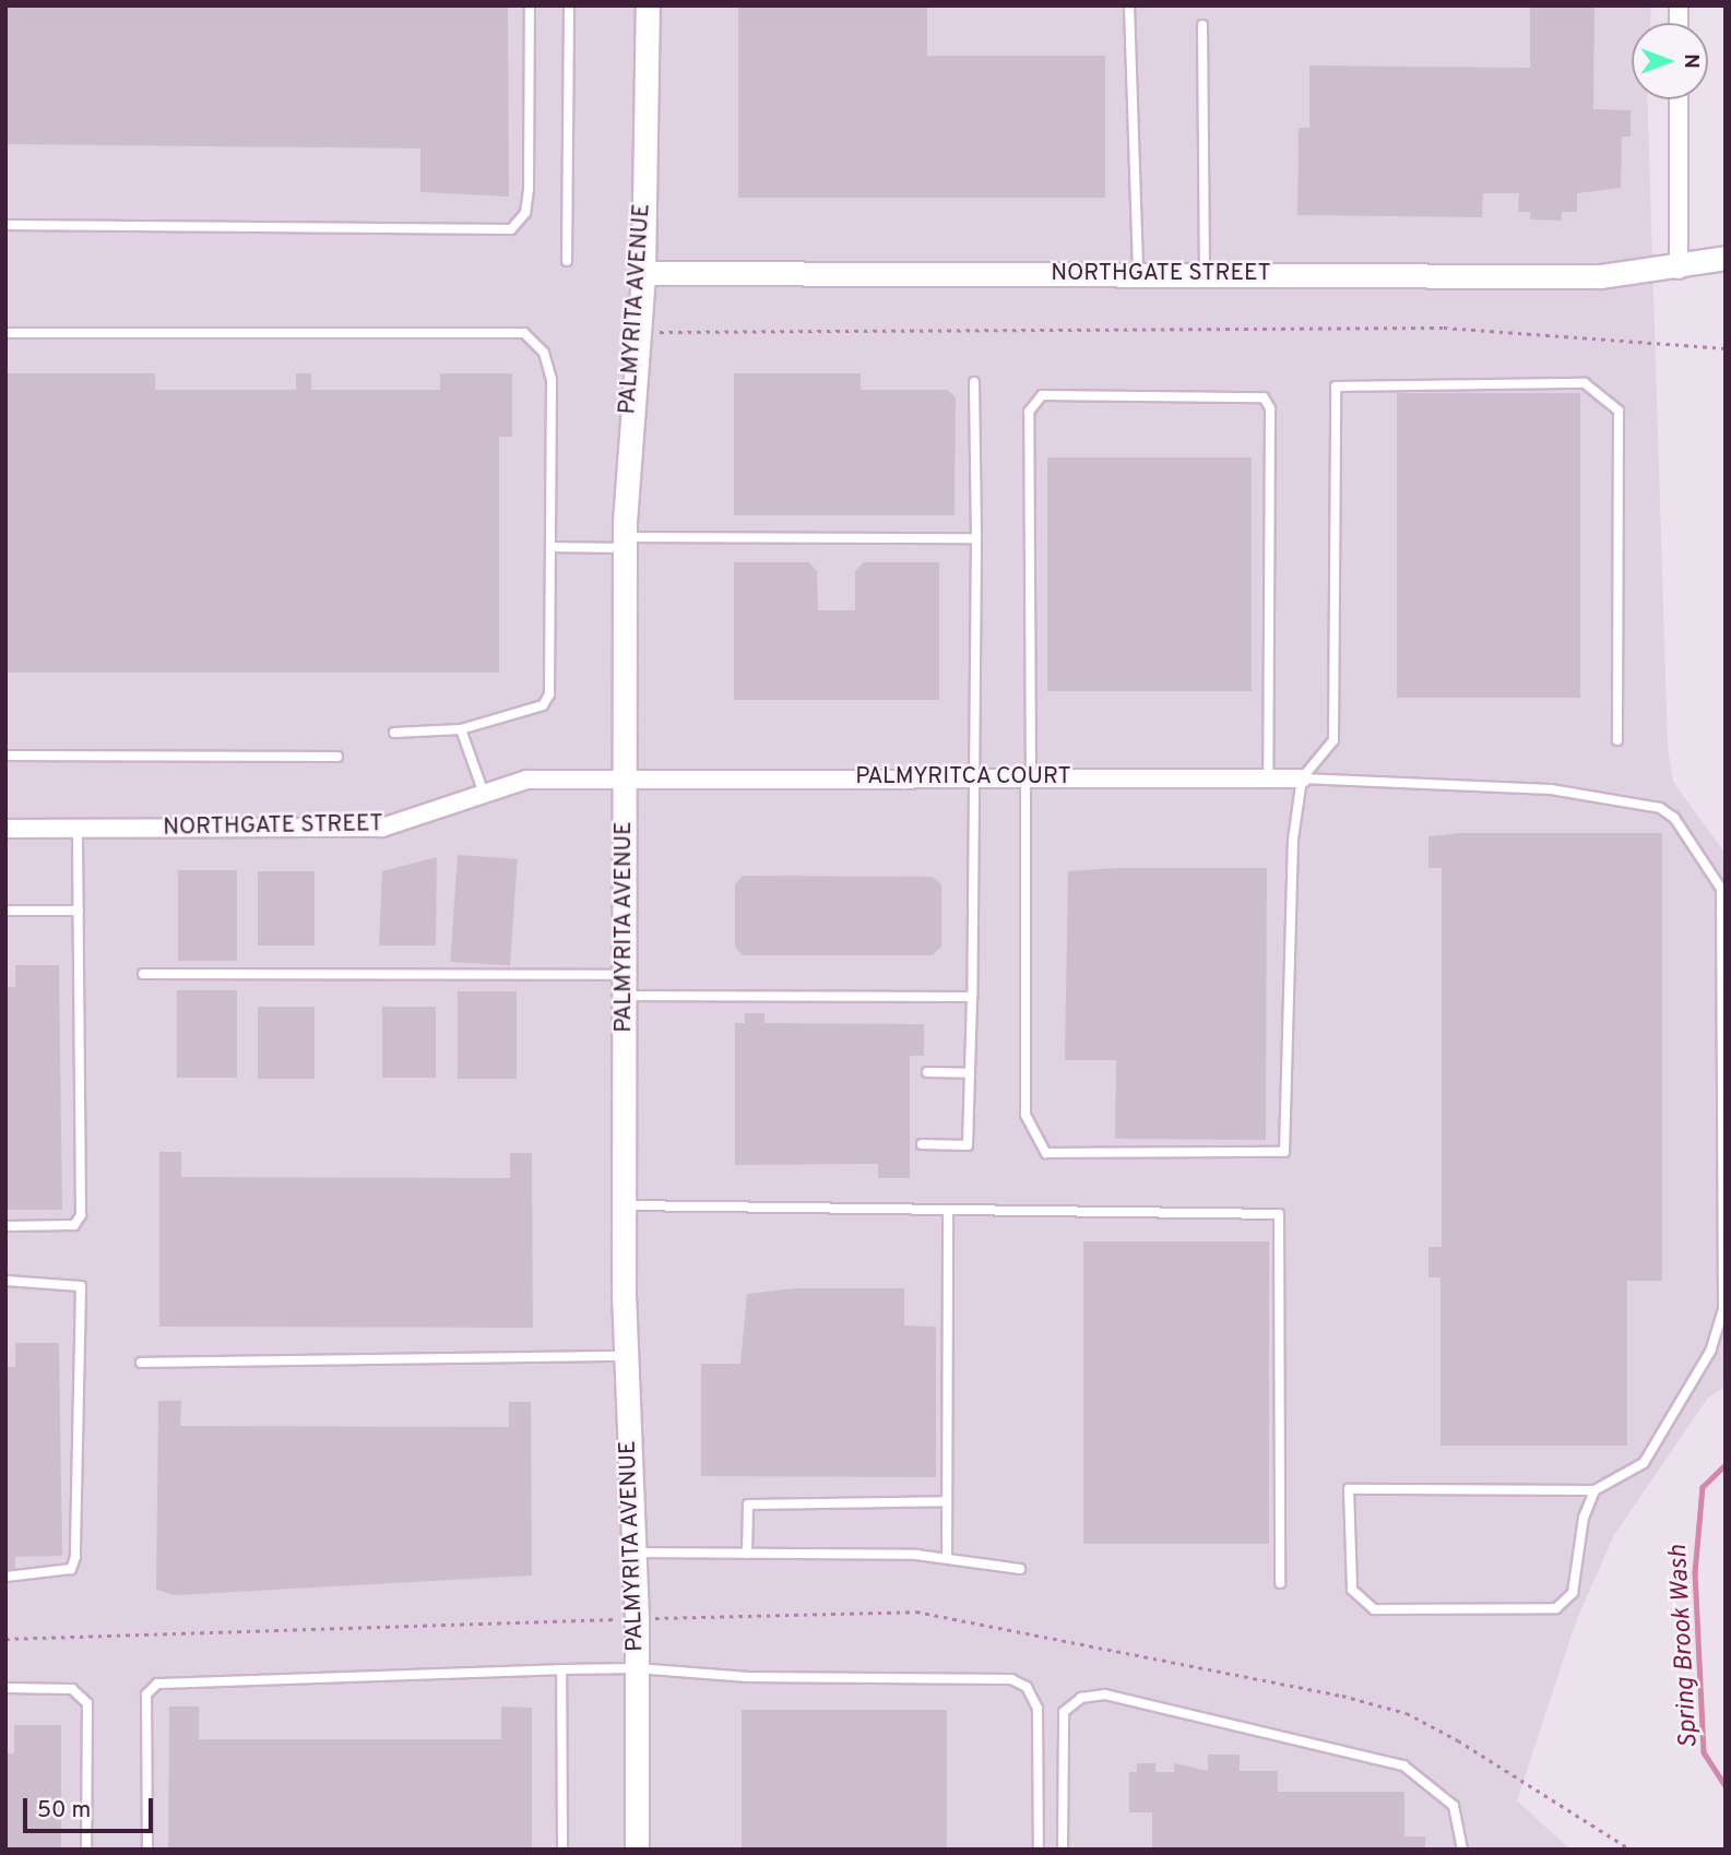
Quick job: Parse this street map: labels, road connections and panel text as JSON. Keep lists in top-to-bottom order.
{
  "streets": {
    "street": ["NORTHGATE STREET", "PALMYRITA AVENUE", "PALMYRITCA COURT"]
  },
  "crossings": [
    ["NORTHGATE STREET", "PALMYRITA AVENUE"],
    ["NORTHGATE STREET", "PALMYRITCA COURT"],
    ["PALMYRITA AVENUE", "PALMYRITCA COURT"]
  ],
  "water": ["Spring Brook Wash"],
  "scale_bar": "50 m",
  "north": "right"
}
